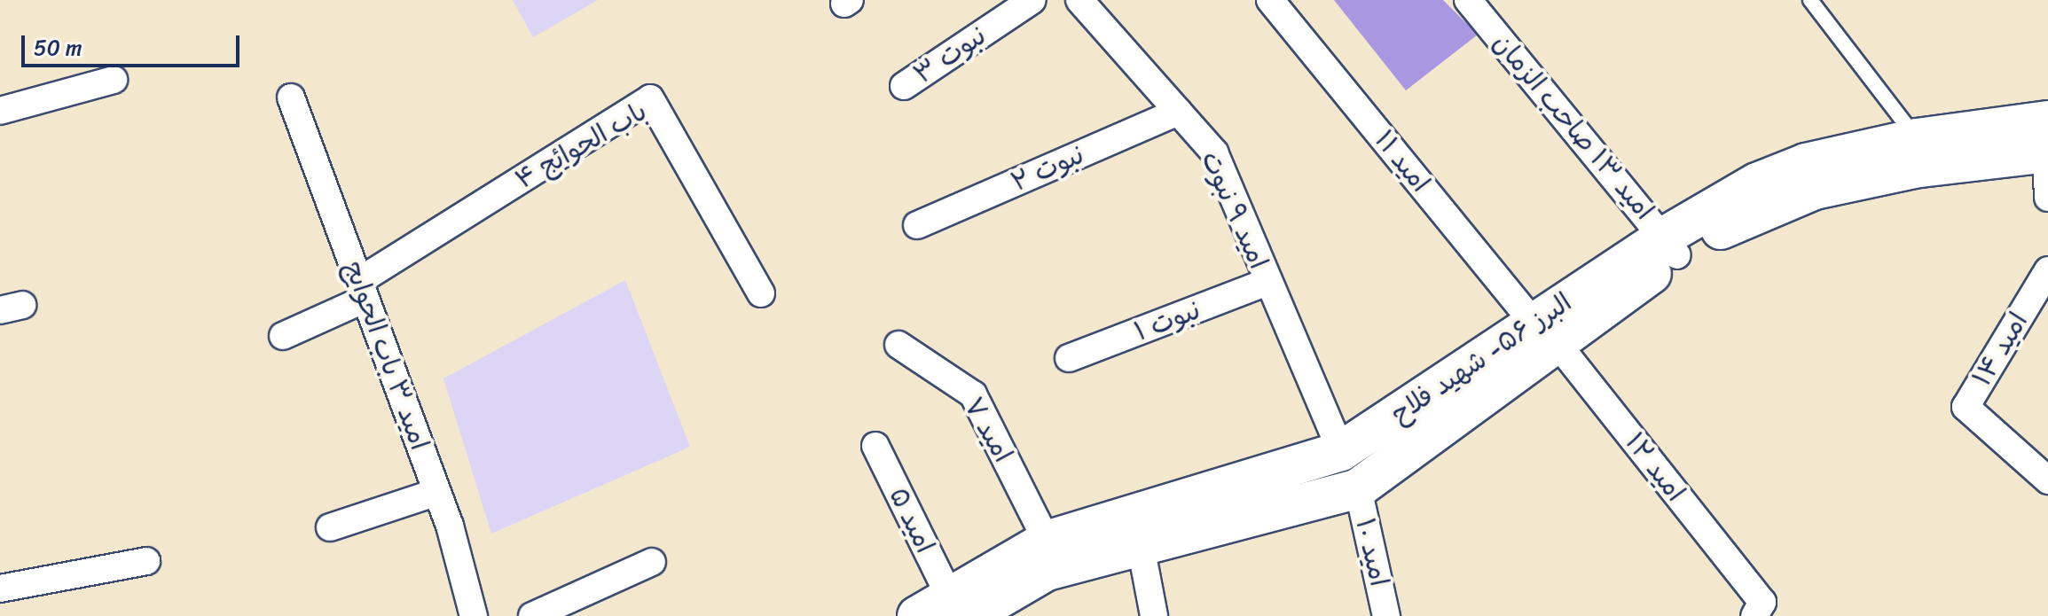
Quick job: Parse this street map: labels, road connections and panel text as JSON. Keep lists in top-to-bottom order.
{
  "streets": {
    "street": [
      "نبوت ۳",
      "امید ۱۳ صاحب الزمان",
      "باب الحوائج ۴",
      "امید ۱۱",
      "نبوت ۲",
      "امید ۹ نبوت",
      "نبوت ۱",
      "امید ۱۴",
      "امید ۳ باب الحوایج",
      "البرز ۵۶- شهید فلاح",
      "امید ۷",
      "امید ۱۲",
      "امید ۵",
      "امید ۱۰"
    ]
  },
  "crossings": [
    ["امید ۱۳ صاحب الزمان", "البرز ۵۶- شهید فلاح"],
    ["باب الحوائج ۴", "امید ۳ باب الحوایج"],
    ["امید ۱۱", "البرز ۵۶- شهید فلاح"],
    ["امید ۱۱", "امید ۱۲"],
    ["نبوت ۲", "امید ۹ نبوت"],
    ["امید ۹ نبوت", "نبوت ۱"],
    ["امید ۹ نبوت", "البرز ۵۶- شهید فلاح"],
    ["البرز ۵۶- شهید فلاح", "امید ۷"],
    ["البرز ۵۶- شهید فلاح", "امید ۱۲"],
    ["البرز ۵۶- شهید فلاح", "امید ۵"],
    ["البرز ۵۶- شهید فلاح", "امید ۱۰"]
  ],
  "scale_bar": "50 m"
}
